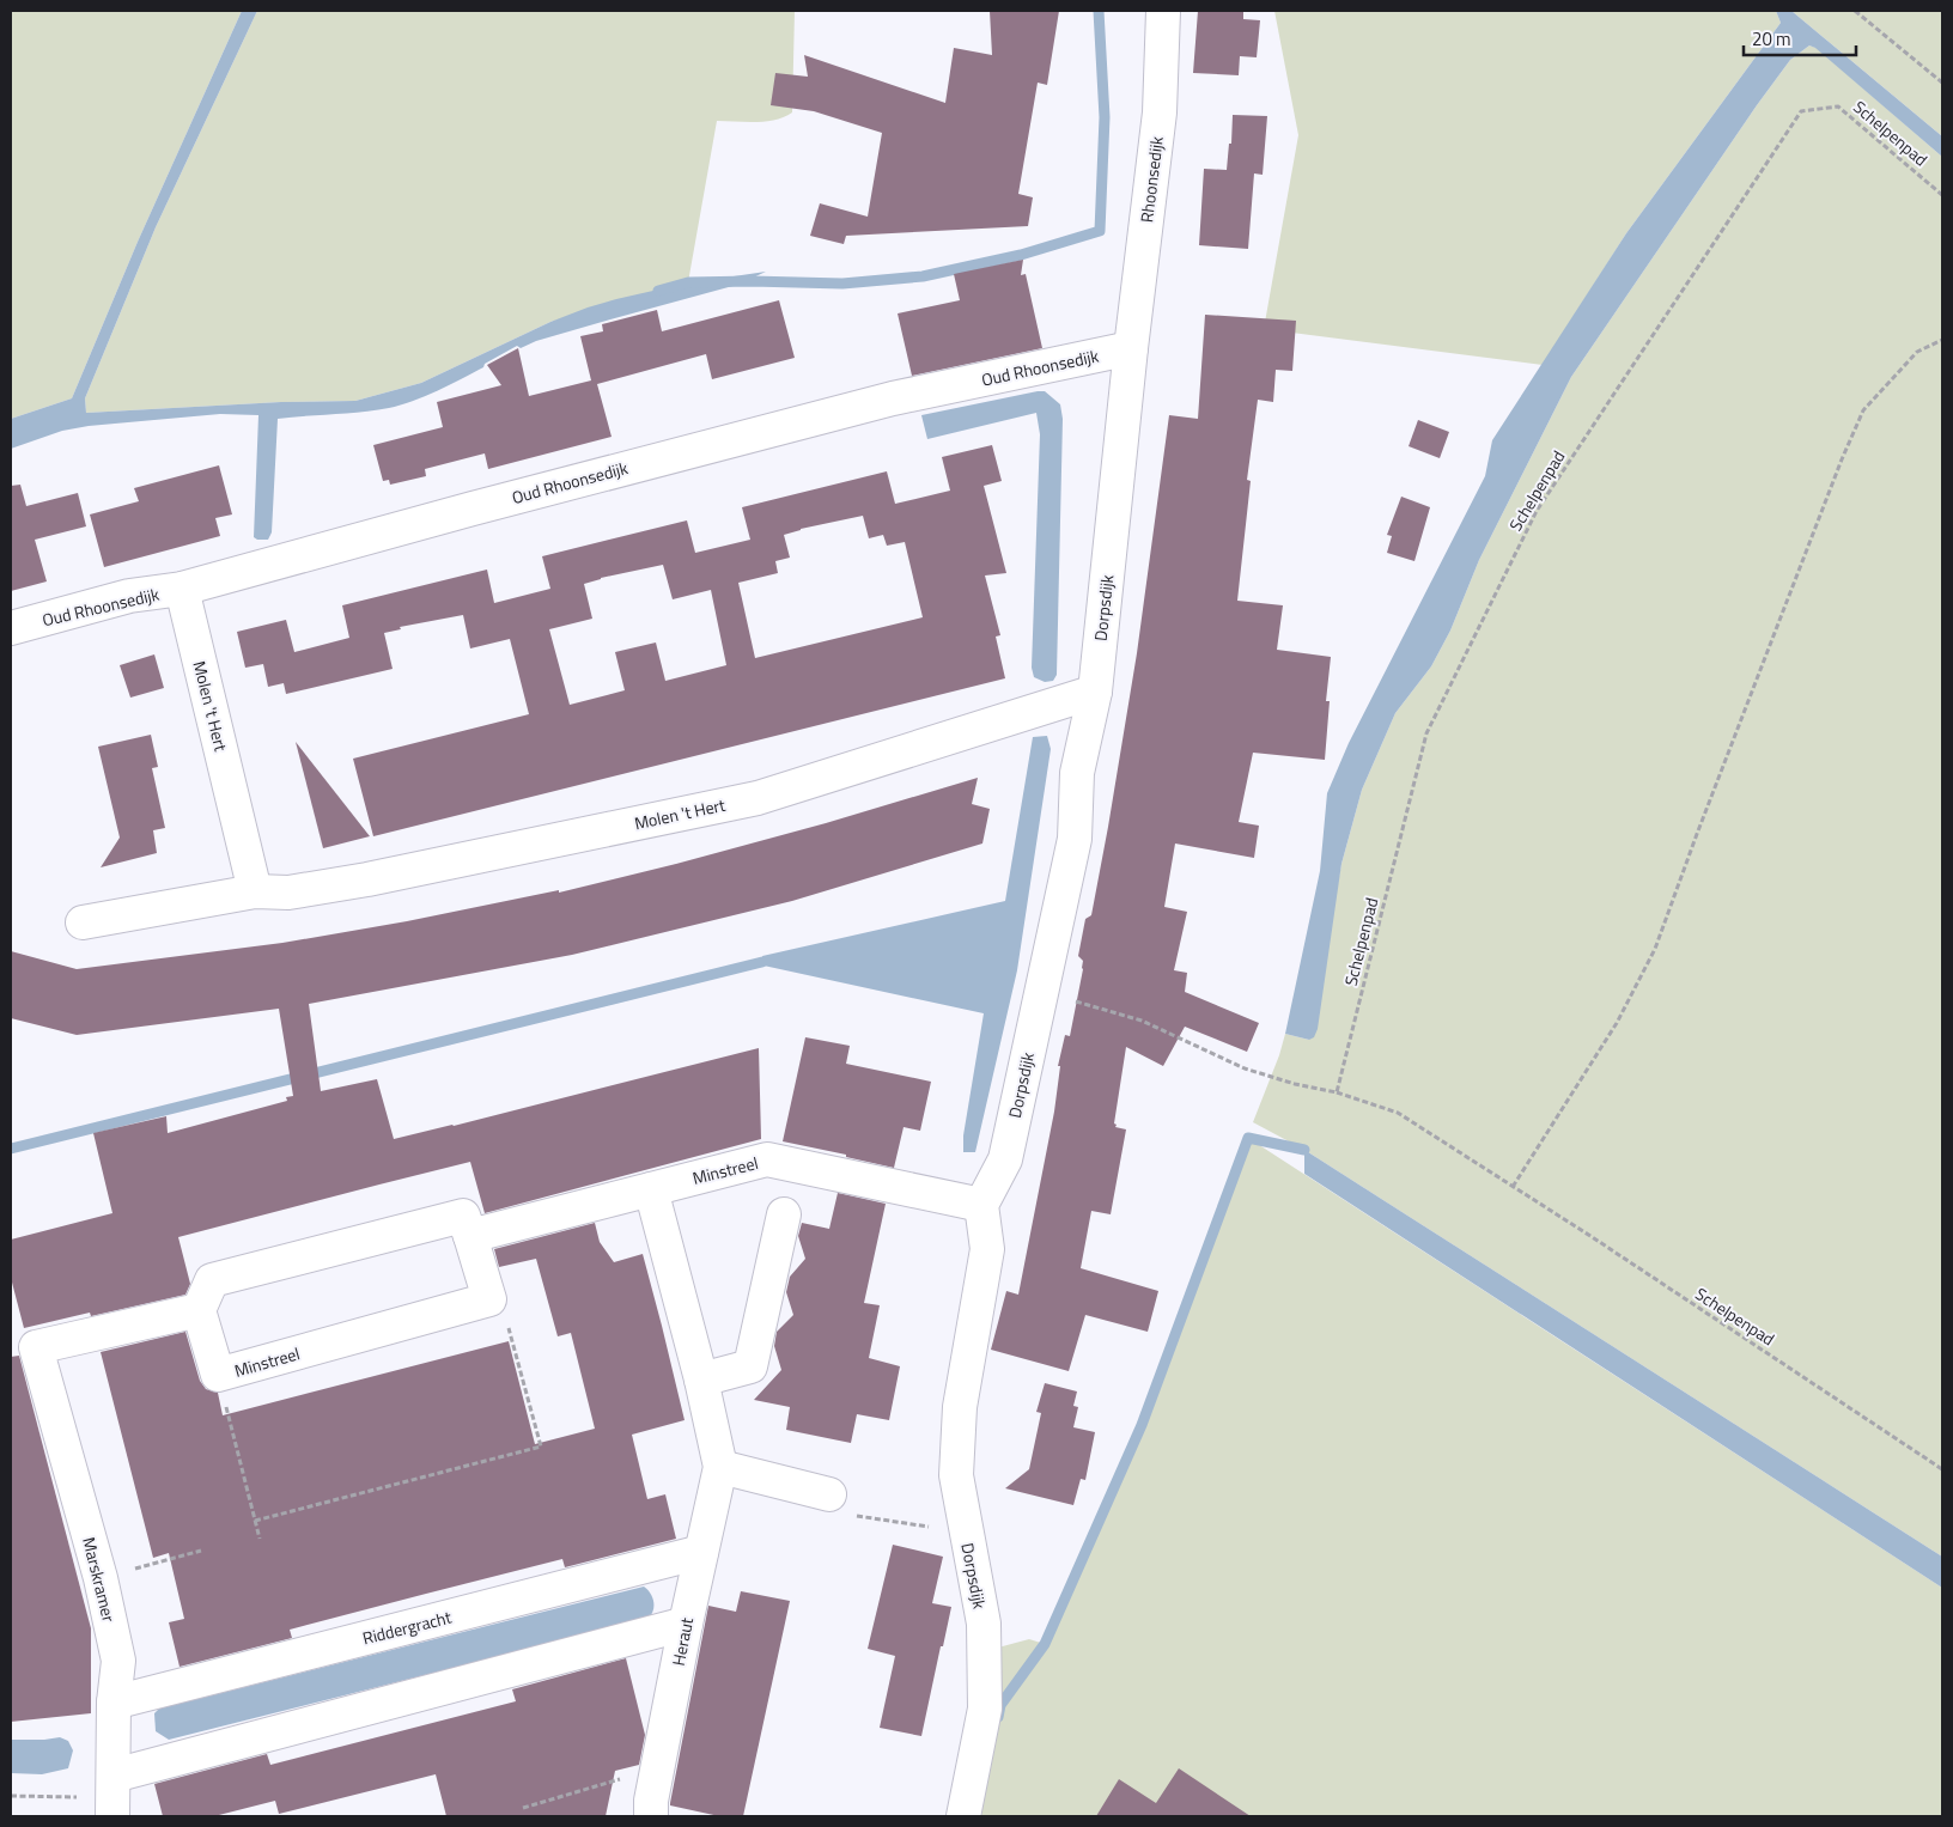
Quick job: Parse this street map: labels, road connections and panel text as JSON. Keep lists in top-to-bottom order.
{
  "streets": {
    "street": [
      "Rhoonsedijk",
      "Oud Rhoonsedijk",
      "Dorpsdijk",
      "Molen 't Hert",
      "Minstreel",
      "Marskramer",
      "Riddergracht",
      "Heraut"
    ],
    "path": ["Schelpenpad"]
  },
  "crossings": [
    ["Schelpenpad", "Dorpsdijk"],
    ["Rhoonsedijk", "Oud Rhoonsedijk"],
    ["Rhoonsedijk", "Dorpsdijk"],
    ["Oud Rhoonsedijk", "Dorpsdijk"],
    ["Oud Rhoonsedijk", "Molen 't Hert"],
    ["Dorpsdijk", "Molen 't Hert"],
    ["Dorpsdijk", "Minstreel"],
    ["Minstreel", "Marskramer"],
    ["Minstreel", "Heraut"],
    ["Marskramer", "Riddergracht"],
    ["Riddergracht", "Heraut"]
  ],
  "scale_bar": "20 m"
}
